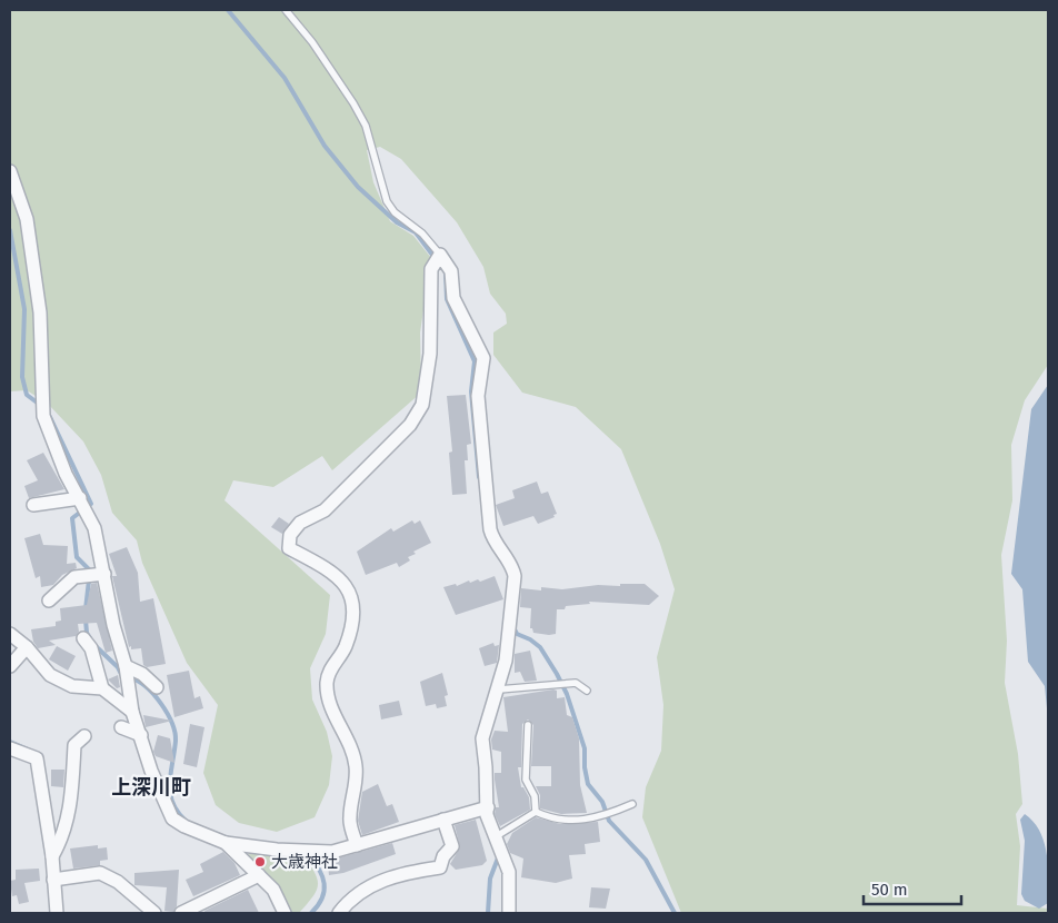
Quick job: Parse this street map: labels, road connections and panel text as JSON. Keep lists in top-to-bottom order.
{
  "districts": ["上深川町"],
  "places": ["大歳神社"],
  "scale_bar": "50 m"
}
